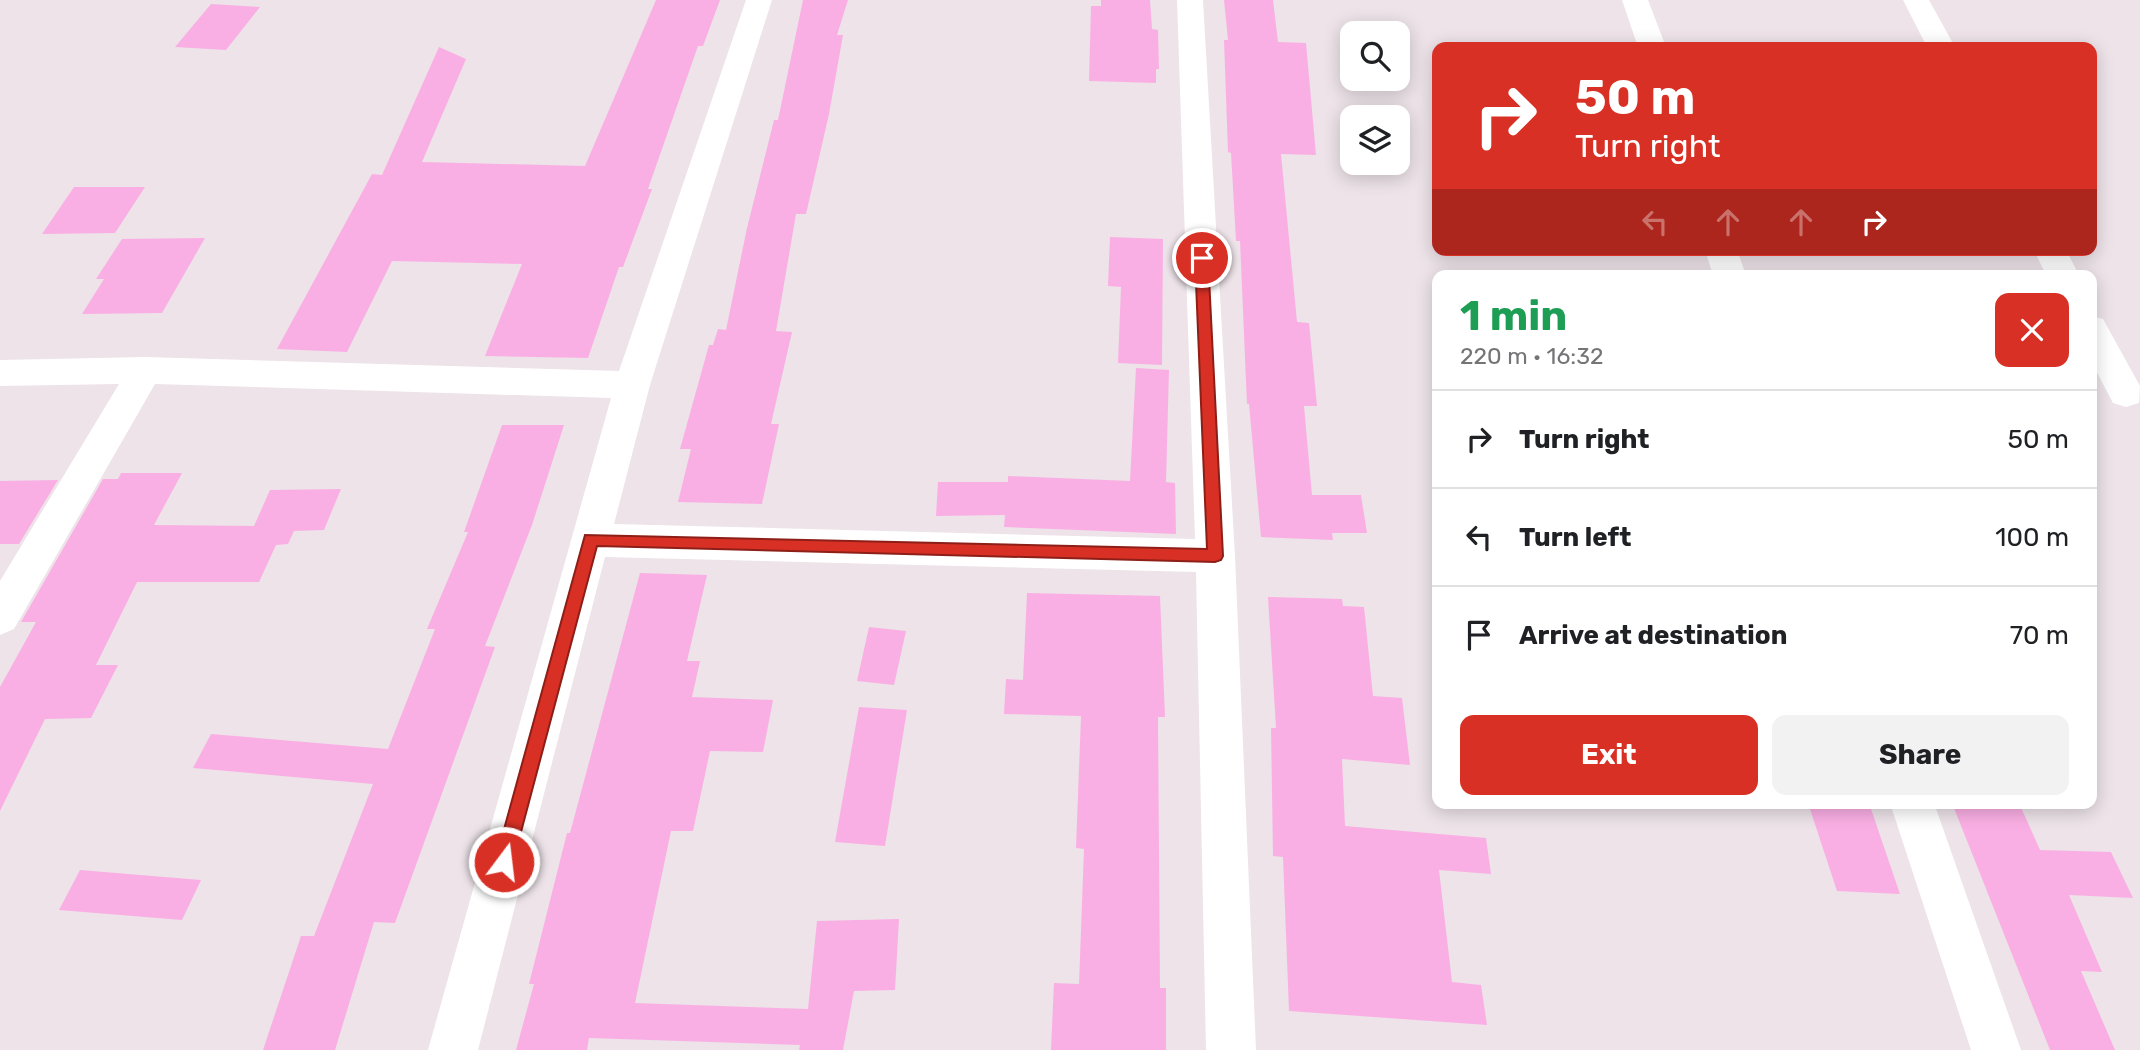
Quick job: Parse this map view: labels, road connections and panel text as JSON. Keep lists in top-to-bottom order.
{
  "page": {
    "turn": ["50 m", "Turn right"],
    "heading": ["1 min", "220 m · 16:32"],
    "list": [
      {
        "name": "Turn right",
        "value": "50 m"
      },
      {
        "name": "Turn left",
        "value": "100 m"
      },
      {
        "name": "Arrive at destination",
        "value": "70 m"
      }
    ],
    "buttons": ["Exit", "Share"]
  }
}
